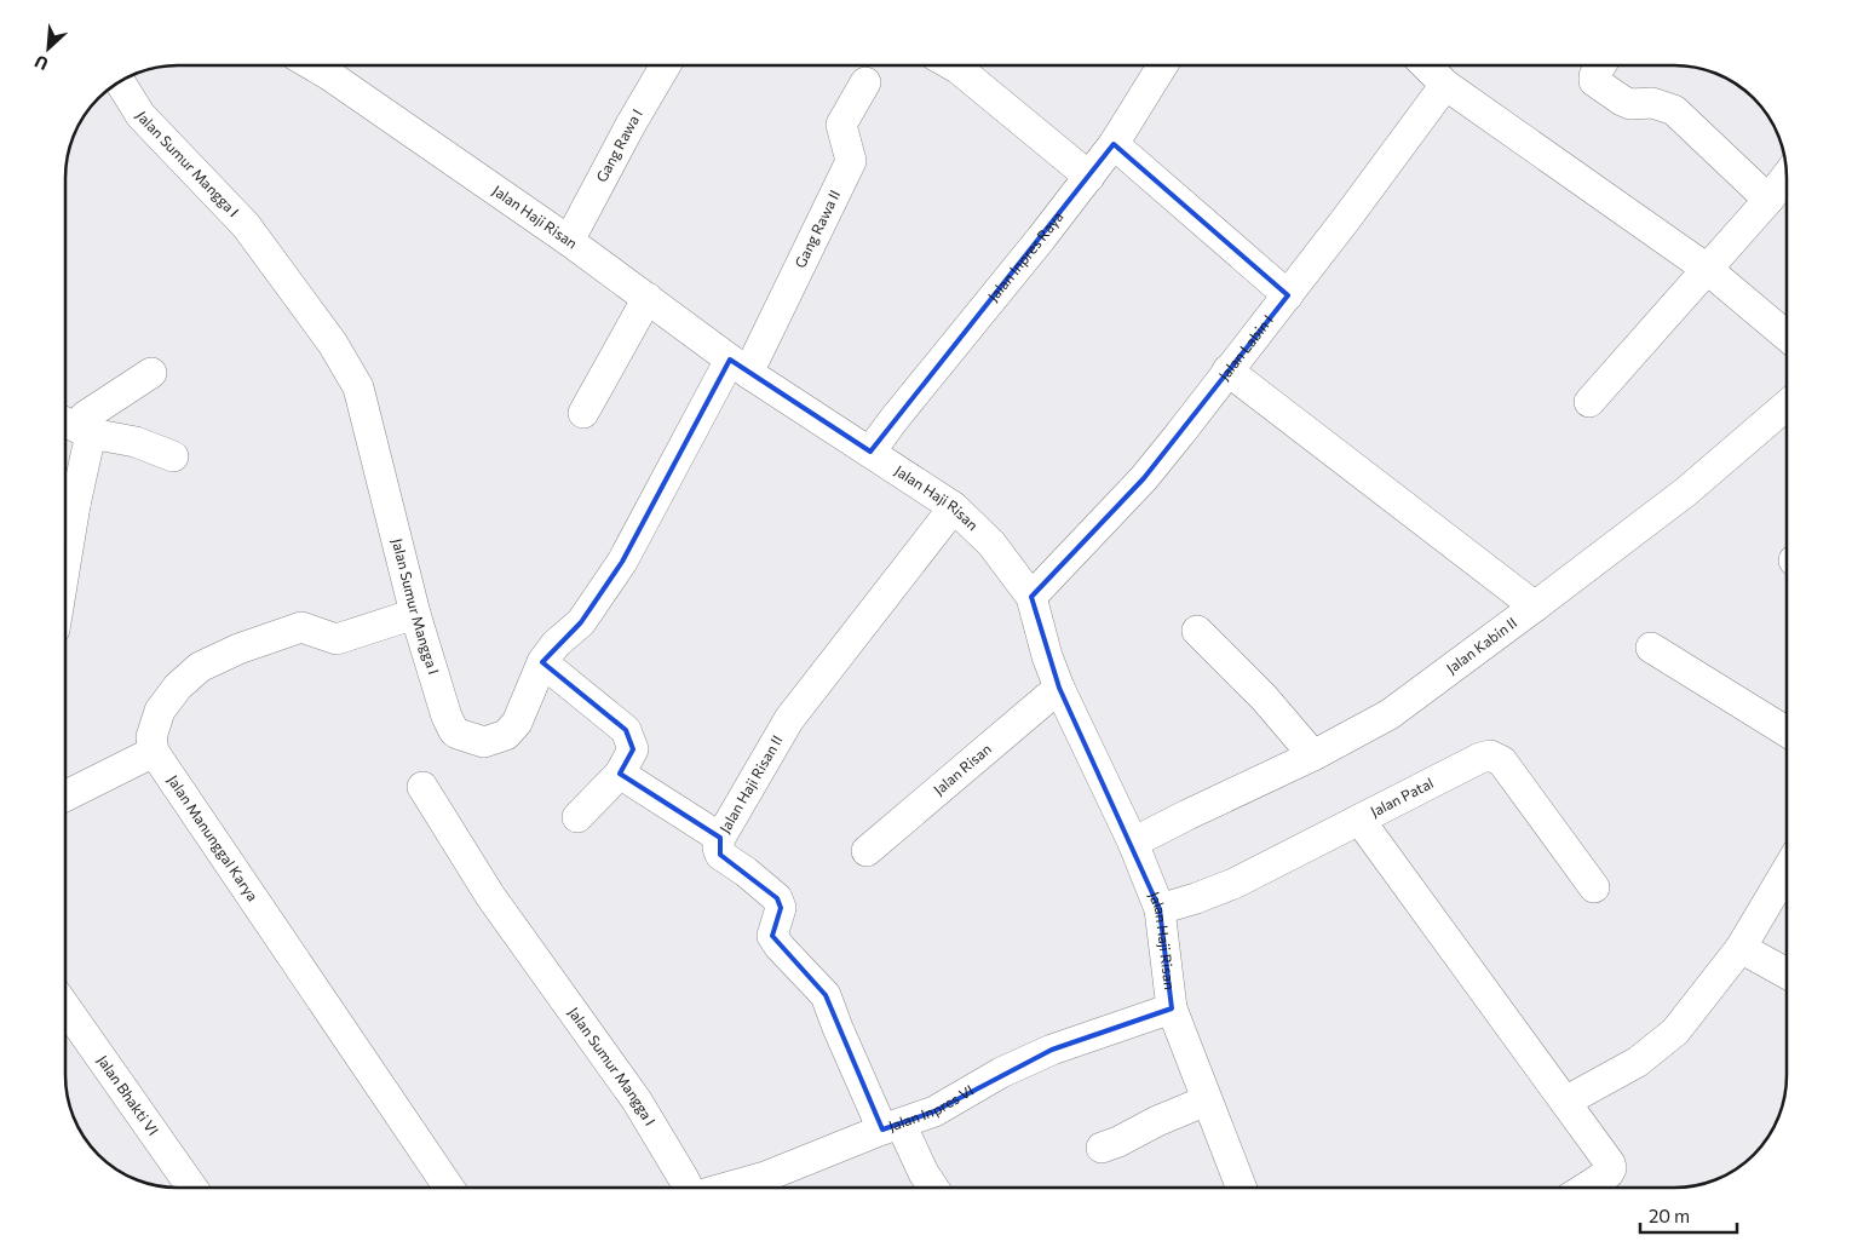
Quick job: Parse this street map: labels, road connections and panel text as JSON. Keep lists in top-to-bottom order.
{
  "streets": {
    "street": [
      "Gang Rawa I",
      "Jalan Sumur Mangga I",
      "Jalan Haji Risan",
      "Gang Rawa II",
      "Jalan Inpres Raya",
      "Jalan Labin I",
      "Jalan Kabin II",
      "Jalan Risan",
      "Jalan Haji Risan II",
      "Jalan Patal",
      "Jalan Manunggal Karya",
      "Jalan Bhakti VI",
      "Jalan Inpres VI"
    ]
  },
  "crossings": [
    ["Gang Rawa I", "Jalan Haji Risan"],
    ["Jalan Sumur Mangga I", "Jalan Haji Risan"],
    ["Jalan Sumur Mangga I", "Gang Rawa II"],
    ["Jalan Haji Risan", "Gang Rawa II"],
    ["Jalan Haji Risan", "Jalan Inpres Raya"],
    ["Jalan Haji Risan", "Jalan Labin I"],
    ["Jalan Haji Risan", "Jalan Kabin II"],
    ["Jalan Haji Risan", "Jalan Risan"],
    ["Jalan Haji Risan", "Jalan Haji Risan II"],
    ["Jalan Haji Risan", "Jalan Patal"],
    ["Jalan Haji Risan", "Jalan Inpres VI"],
    ["Jalan Haji Risan II", "Jalan Inpres VI"]
  ],
  "scale_bar": "20 m",
  "north": "bottom left"
}
